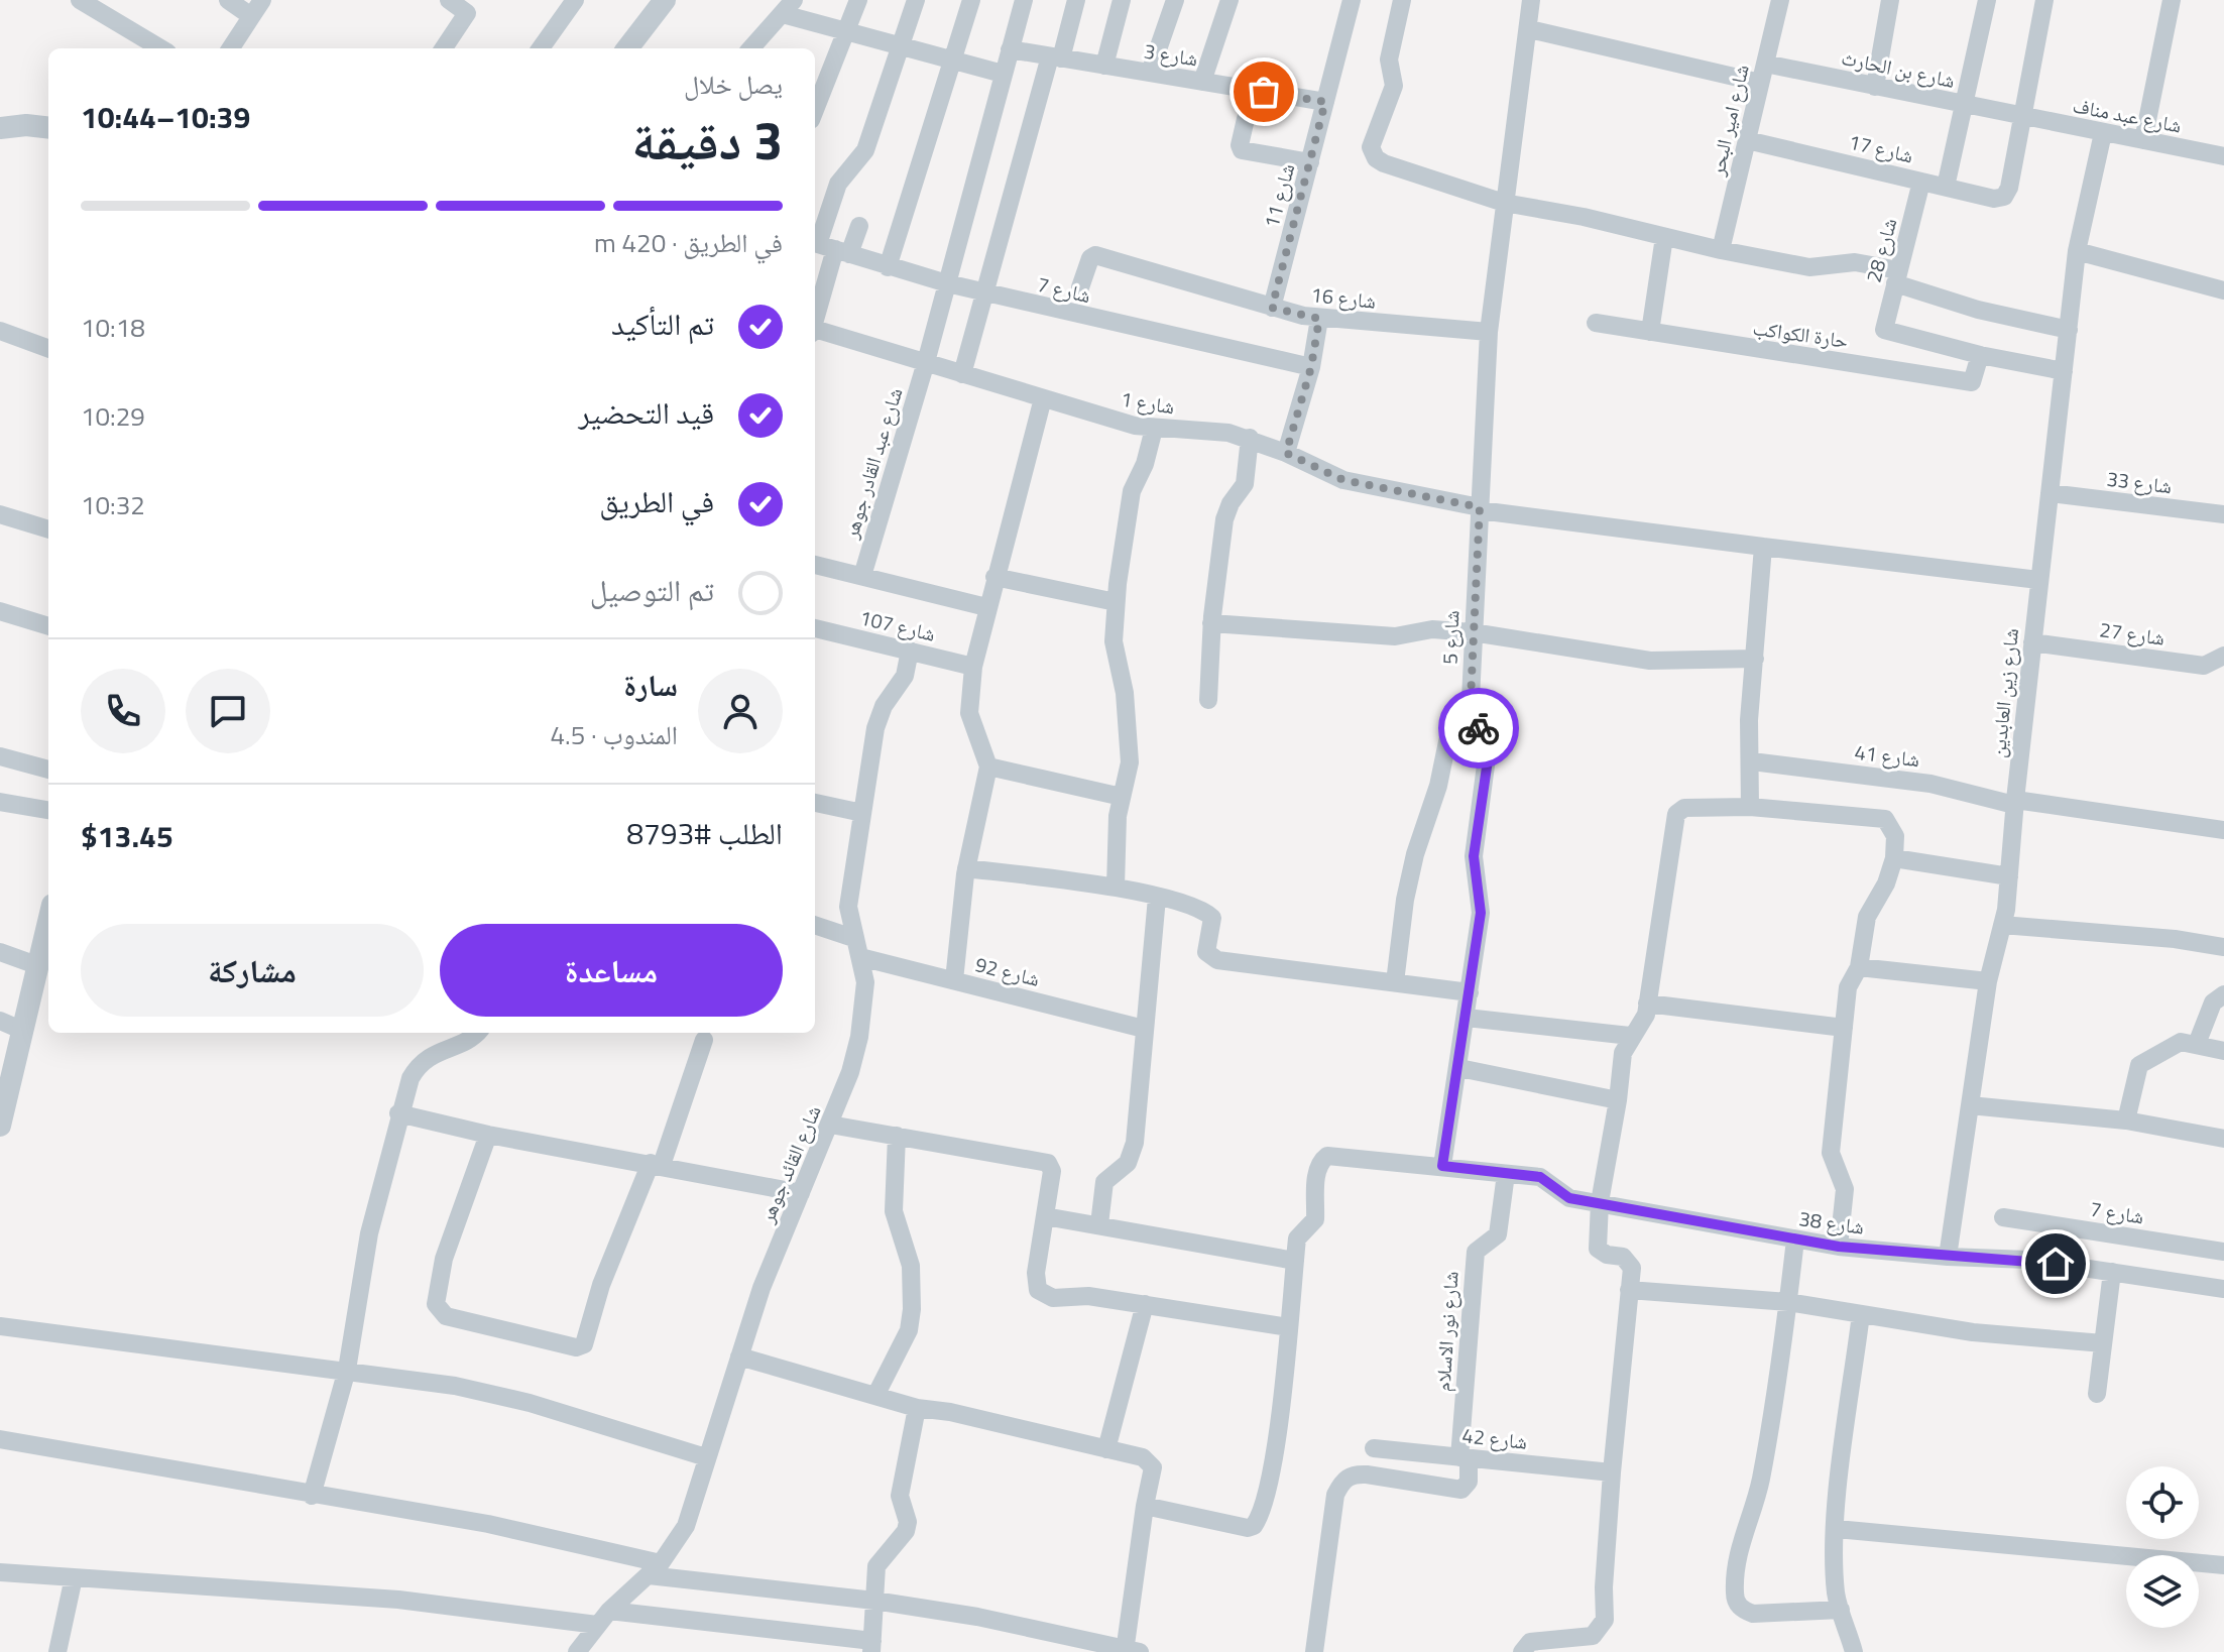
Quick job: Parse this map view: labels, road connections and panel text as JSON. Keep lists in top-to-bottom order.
{
  "streets": {
    "street": [
      "شارع 3",
      "شارع بن الحارث",
      "شارع عبد مناف",
      "شارع امير البحر",
      "شارع 17",
      "شارع 11",
      "شارع 28",
      "شارع 7",
      "شارع 16",
      "حارة الكواكب",
      "شارع 1",
      "شارع عبد القادر جوهر",
      "شارع 33",
      "شارع 107",
      "شارع 27",
      "شارع 5",
      "شارع زين العابدين",
      "شارع 41",
      "شارع 92",
      "شارع القائد جوهر",
      "شارع 38",
      "شارع نور الاسلام",
      "شارع 42"
    ]
  },
  "crossings": [
    ["شارع 3", "شارع 11"],
    ["شارع 3", "شارع عبد القادر جوهر"],
    ["شارع بن الحارث", "شارع عبد مناف"],
    ["شارع بن الحارث", "شارع امير البحر"],
    ["شارع بن الحارث", "شارع 17"],
    ["شارع عبد مناف", "شارع 17"],
    ["شارع عبد مناف", "شارع زين العابدين"],
    ["شارع امير البحر", "شارع 17"],
    ["شارع 17", "شارع 28"],
    ["شارع 11", "شارع 16"],
    ["شارع 28", "حارة الكواكب"],
    ["شارع 7", "شارع عبد القادر جوهر"],
    ["شارع 16", "شارع 5"],
    ["شارع 1", "شارع عبد القادر جوهر"],
    ["شارع 1", "شارع 5"],
    ["شارع 1", "شارع زين العابدين"],
    ["شارع 33", "شارع زين العابدين"],
    ["شارع 107", "شارع القائد جوهر"],
    ["شارع 27", "شارع زين العابدين"],
    ["شارع 5", "شارع 38"],
    ["شارع زين العابدين", "شارع 41"],
    ["شارع زين العابدين", "شارع 38"],
    ["شارع 92", "شارع القائد جوهر"],
    ["شارع 38", "شارع نور الاسلام"],
    ["شارع نور الاسلام", "شارع 42"]
  ],
  "page": {
    "heading": ["3 دقيقة", "يصل خلال", "10:39–10:44"],
    "panel": [
      "سارة",
      "المندوب · 4.5",
      "الطلب #8793",
      "$13.45"
    ],
    "bar": "في الطريق · 420 m",
    "list": [
      ["تم التأكيد", "10:18"],
      ["قيد التحضير", "10:29"],
      ["في الطريق", "10:32"],
      "تم التوصيل"
    ],
    "buttons": ["مساعدة", "مشاركة"]
  }
}
